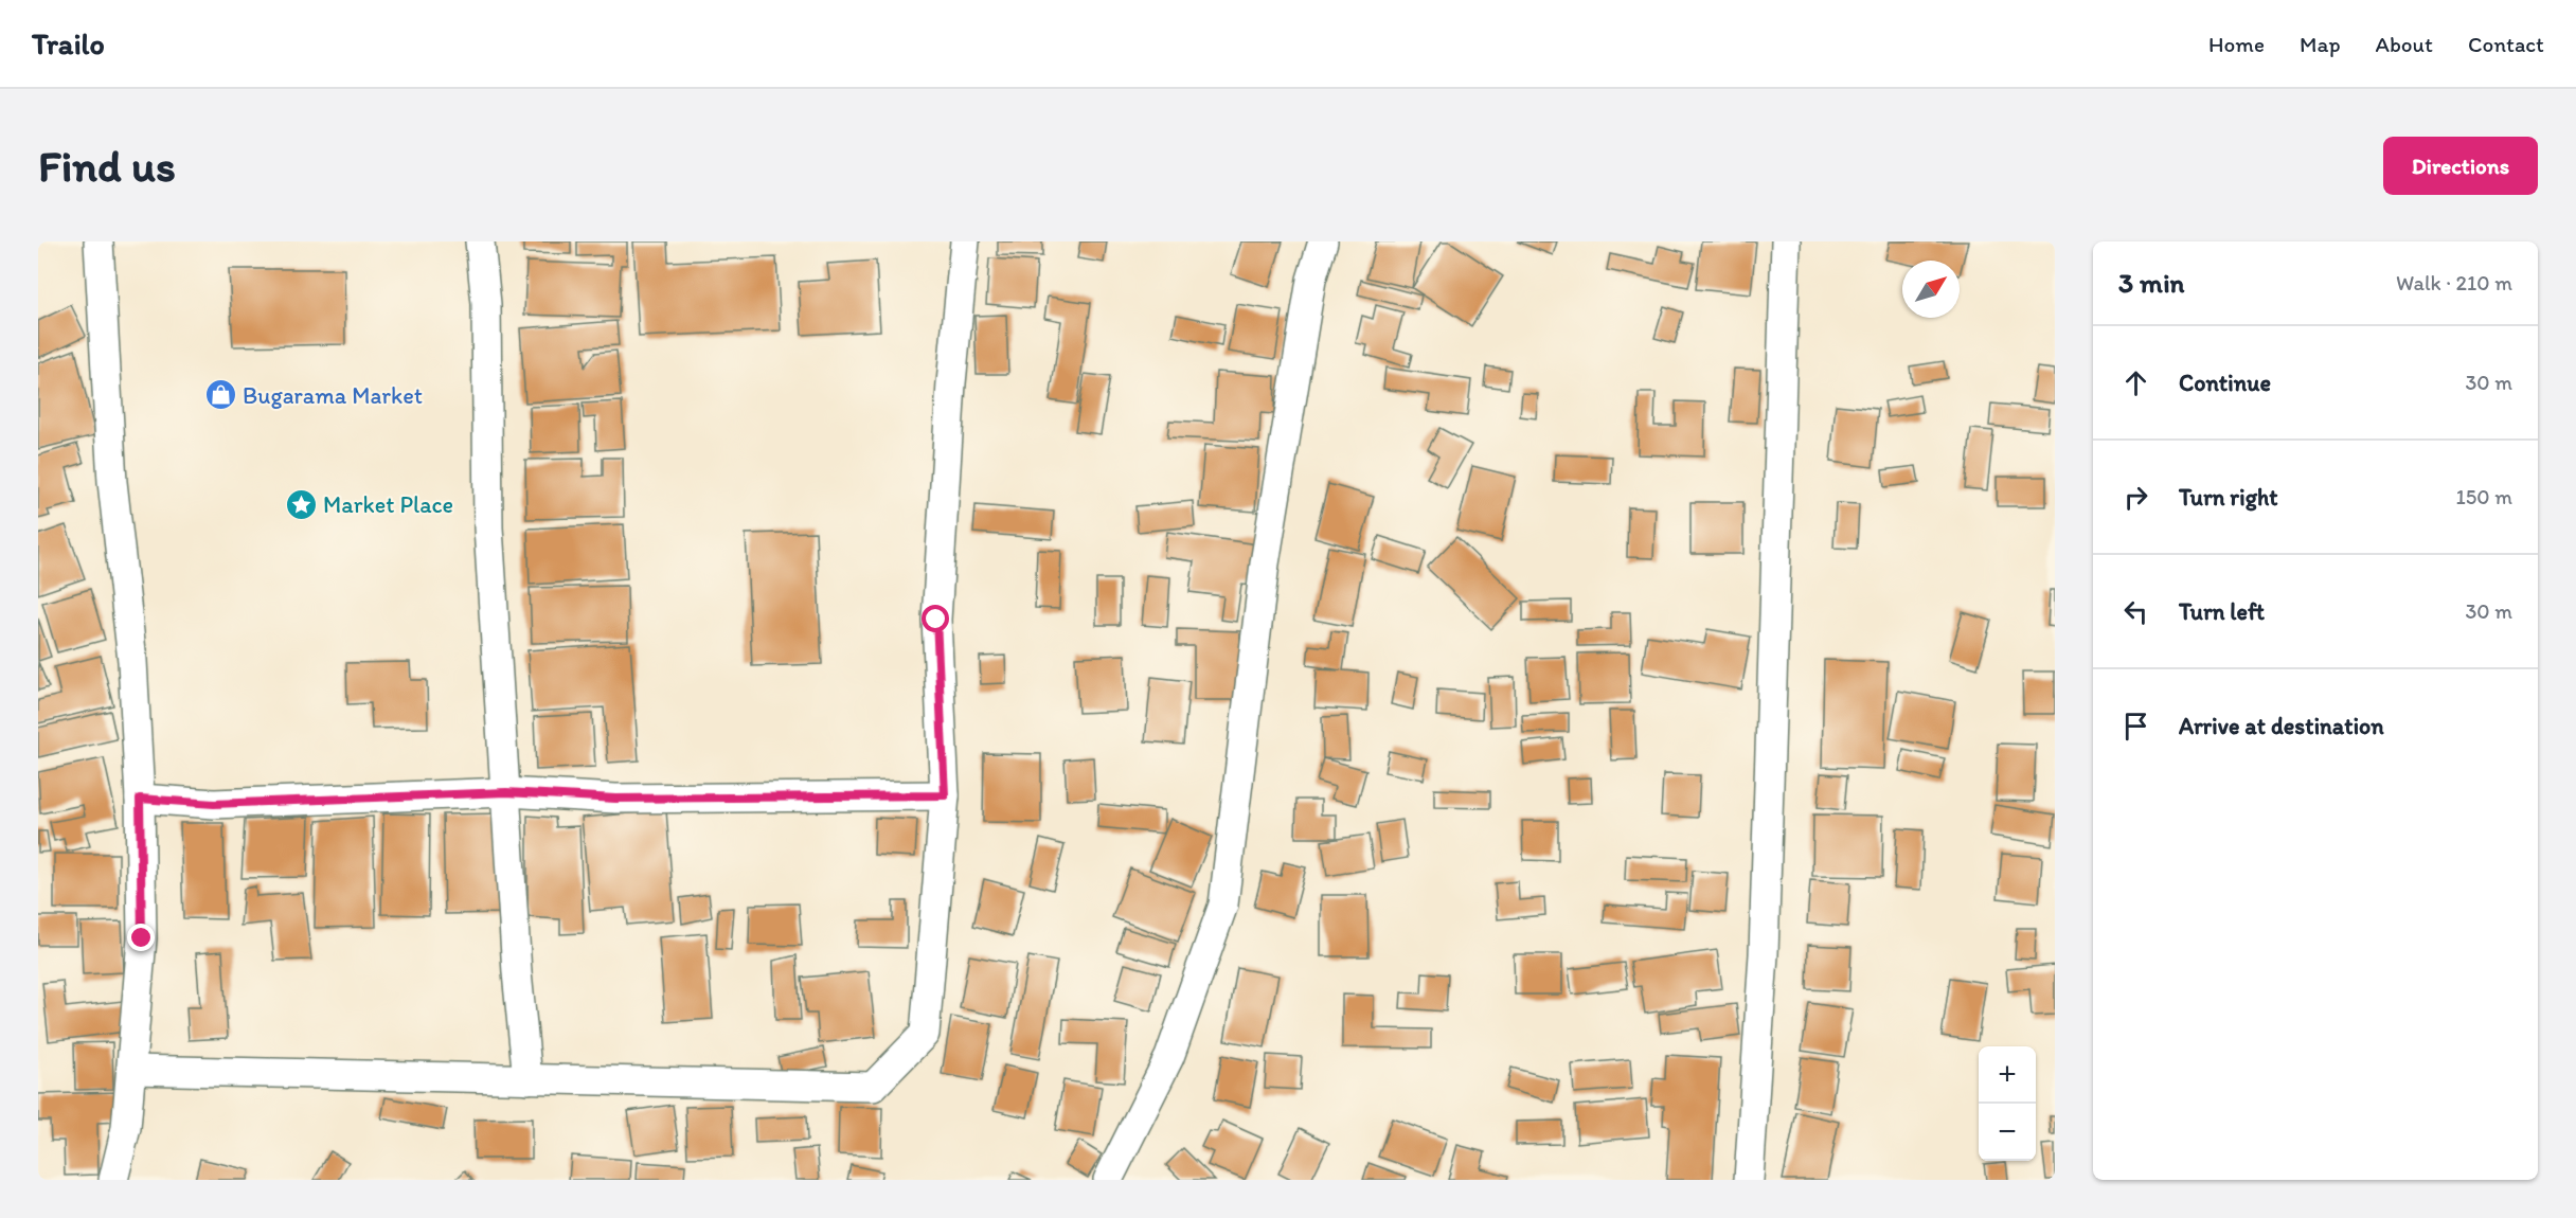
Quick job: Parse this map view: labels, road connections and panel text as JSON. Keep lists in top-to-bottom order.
{
  "places": {
    "shop": ["Bugarama Market"],
    "place": ["Market Place"]
  },
  "north": "top right",
  "page": {
    "header": "Trailo",
    "nav": [
      "Home",
      "Map",
      "About",
      "Contact"
    ],
    "buttons": "Directions",
    "title": "Find us",
    "heading": ["3 min", "Walk · 210 m"],
    "list": [
      ["Continue", "30 m"],
      ["Turn right", "150 m"],
      ["Turn left", "30 m"],
      "Arrive at destination"
    ],
    "map_buttons": ["+", "−"]
  }
}
